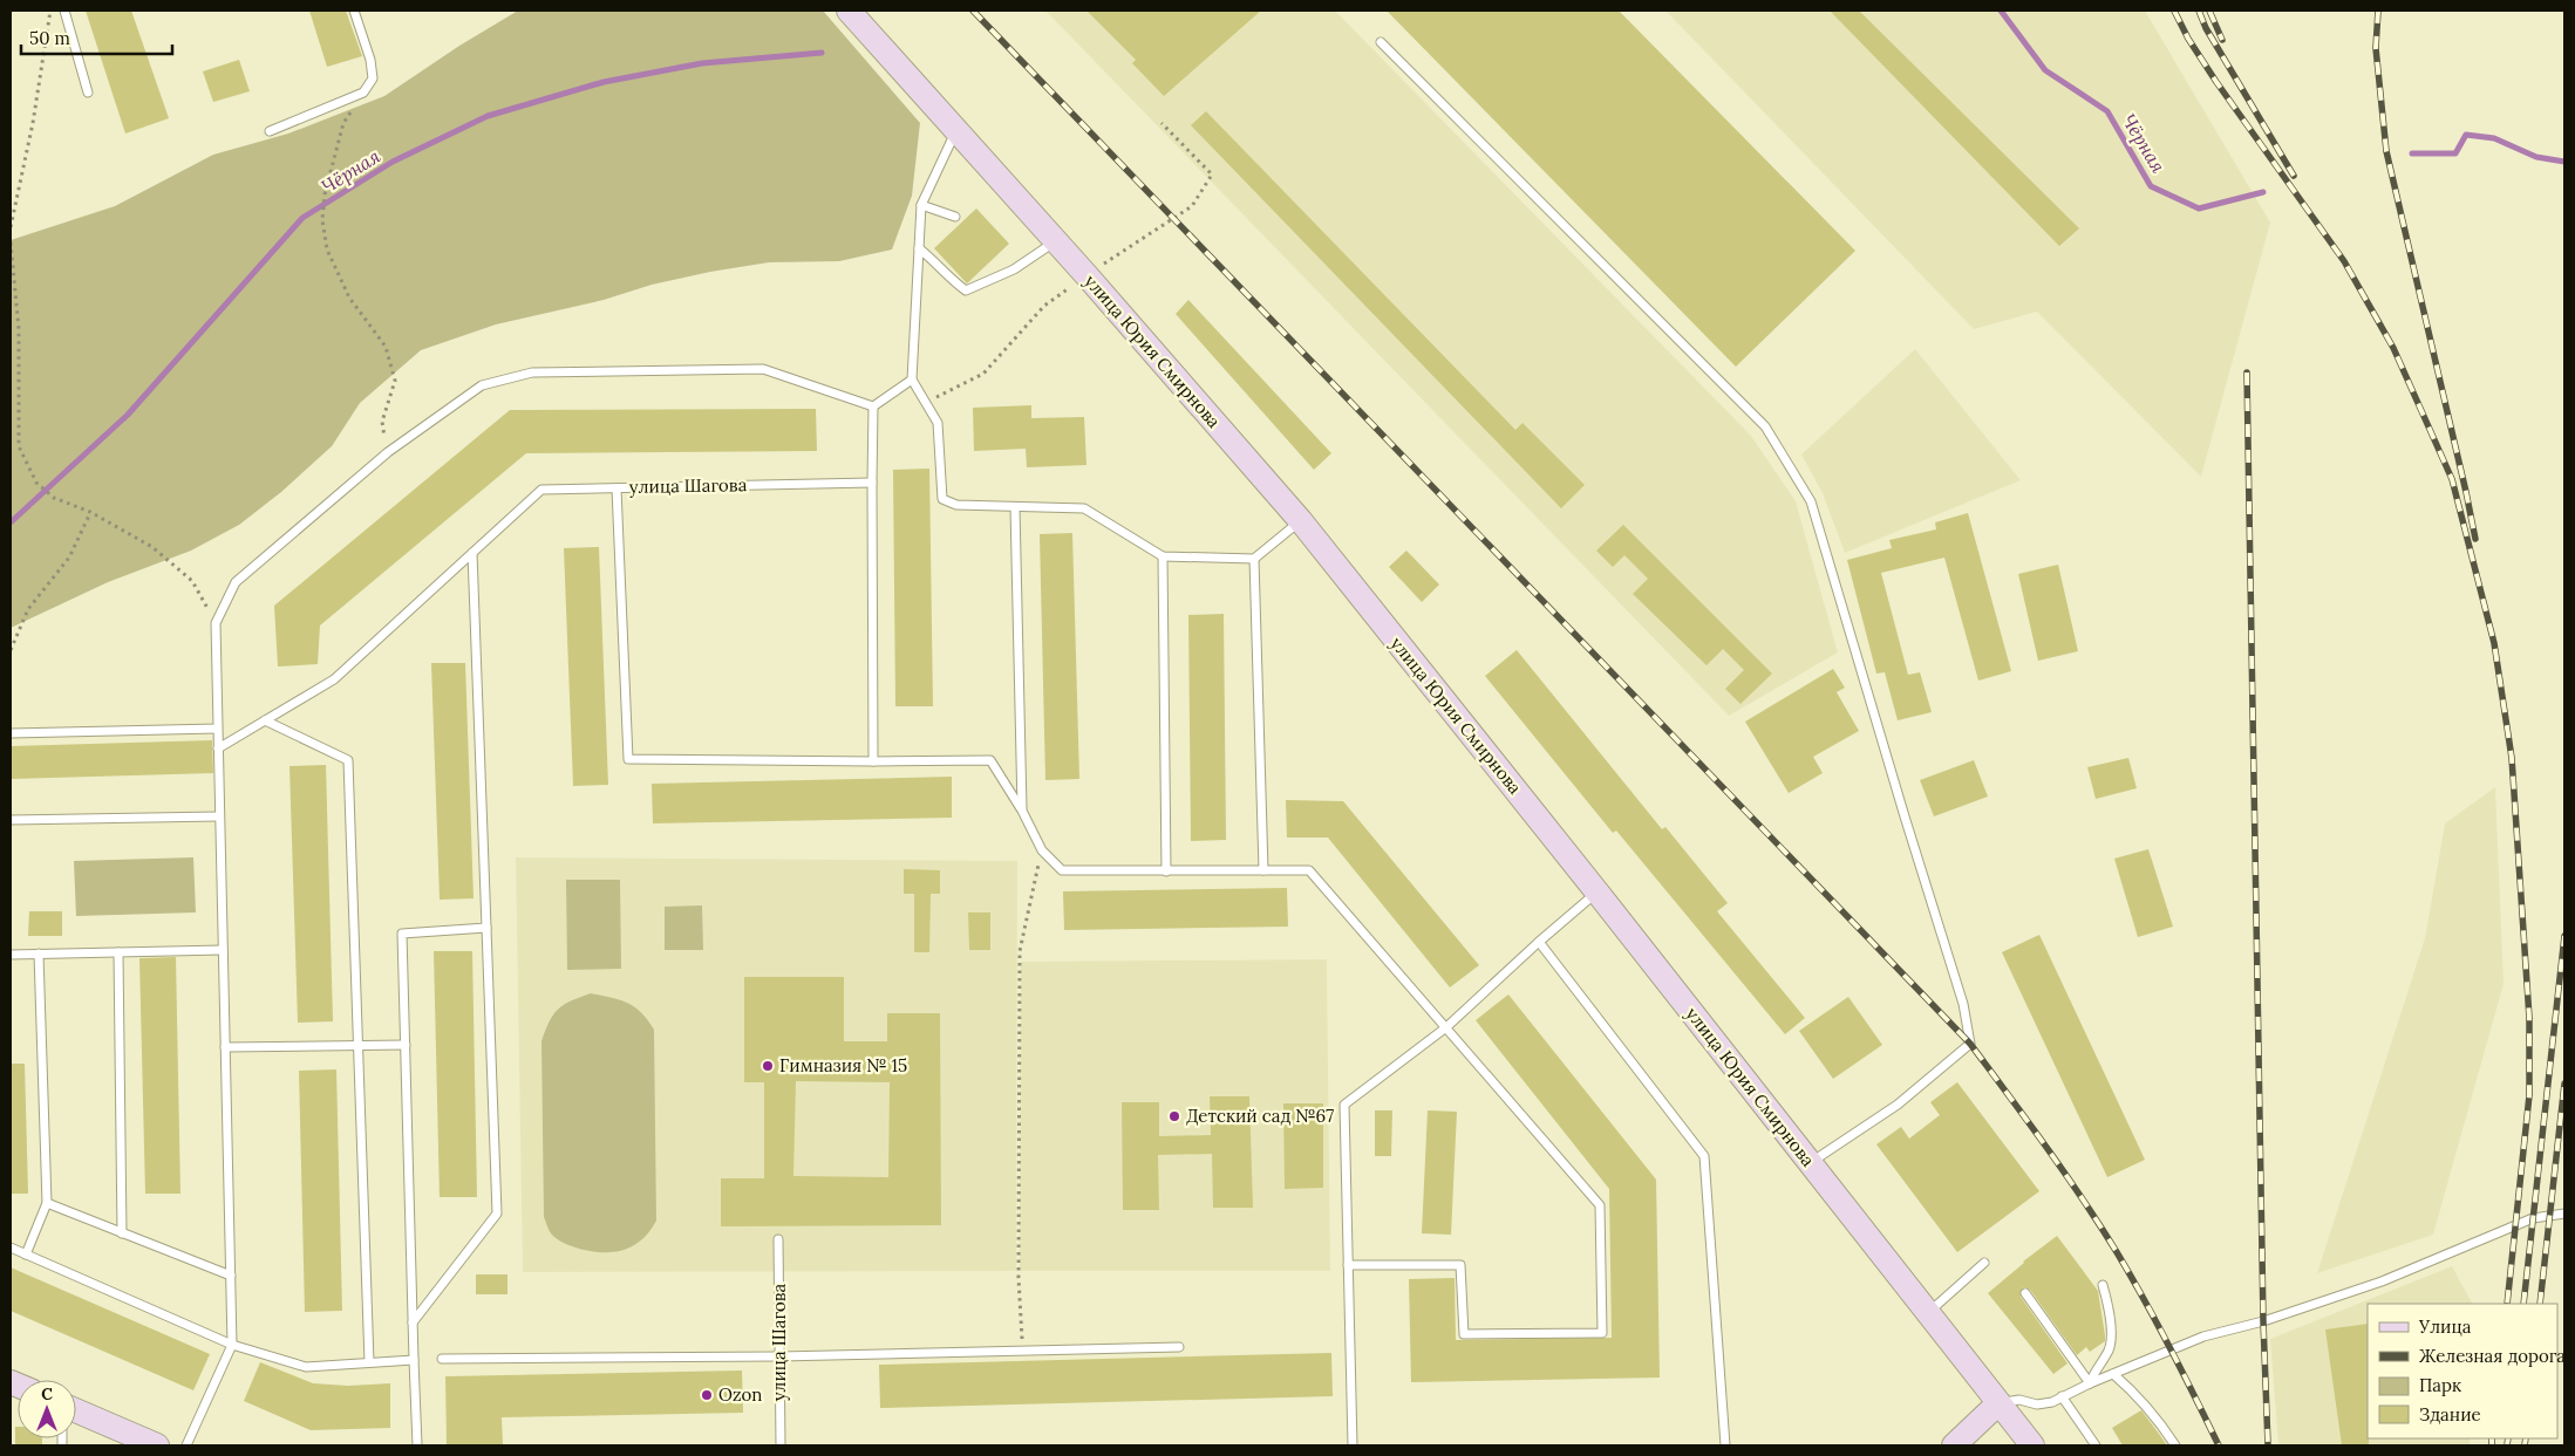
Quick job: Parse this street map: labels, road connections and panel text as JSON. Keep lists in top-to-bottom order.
{
  "streets": {
    "main road": ["улица Юрия Смирнова"],
    "lane": ["улица Шагова"]
  },
  "water": ["Чёрная"],
  "places": ["Гимназия № 15", "Детский сад №67", "Ozon"],
  "legend": [
    "Улица",
    "Железная дорога",
    "Парк",
    "Здание"
  ],
  "scale_bar": "50 m",
  "north": "top"
}
